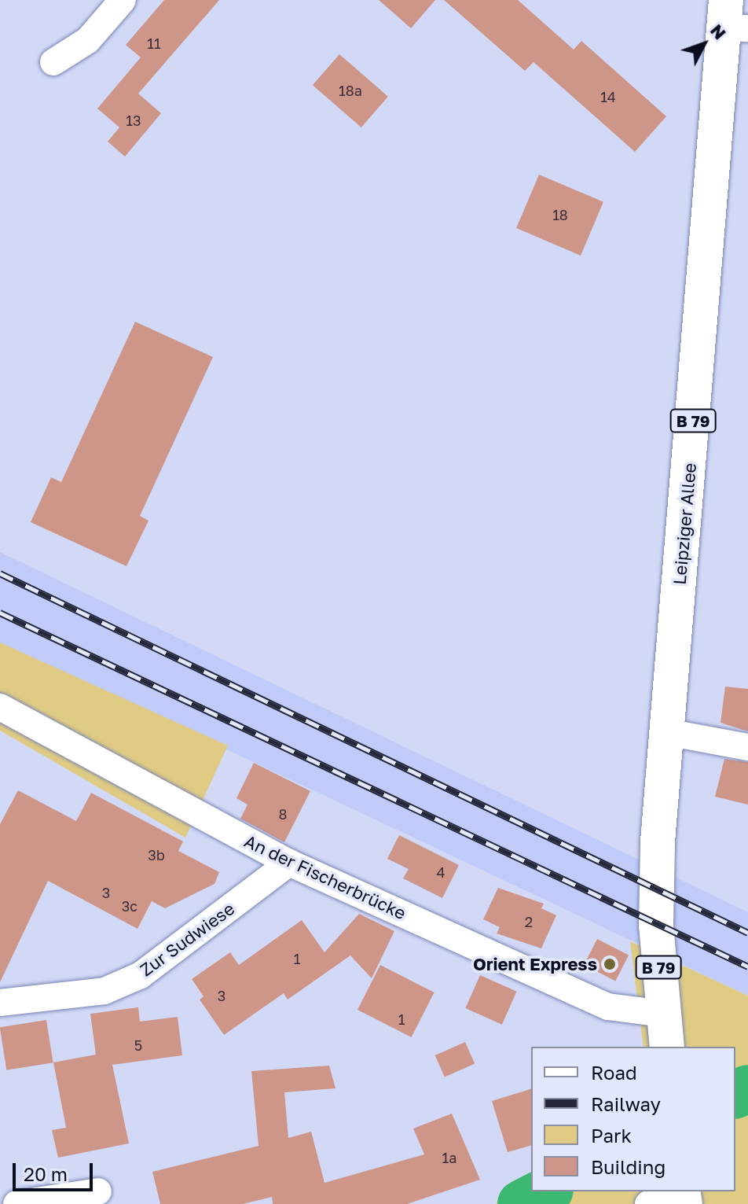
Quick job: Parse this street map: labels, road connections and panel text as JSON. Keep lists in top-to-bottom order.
{
  "streets": {
    "main road": ["B 79", "Leipziger Allee"],
    "street": ["An der Fischerbrücke", "Zur Sudwiese"]
  },
  "crossings": [
    ["Leipziger Allee", "An der Fischerbrücke"],
    ["An der Fischerbrücke", "Zur Sudwiese"]
  ],
  "places": ["Orient Express"],
  "house_numbers": [
    "11",
    "18a",
    "14",
    "13",
    "18",
    "8",
    "3b",
    "4",
    "3",
    "3c",
    "2",
    "1",
    "3",
    "1",
    "5",
    "1a"
  ],
  "legend": [
    "Road",
    "Railway",
    "Park",
    "Building"
  ],
  "scale_bar": "20 m",
  "north": "top right"
}
